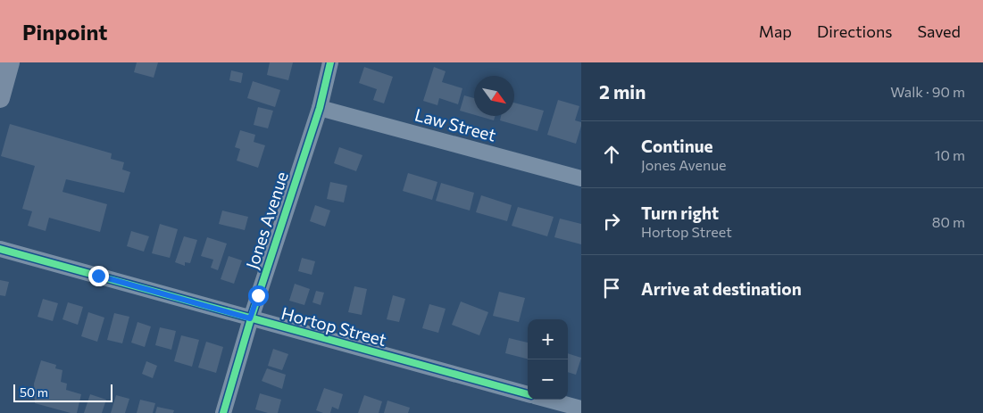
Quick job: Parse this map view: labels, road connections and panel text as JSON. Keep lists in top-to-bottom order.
{
  "streets": {
    "street": ["Law Street", "Jones Avenue", "Hortop Street"]
  },
  "crossings": [
    ["Law Street", "Jones Avenue"],
    ["Jones Avenue", "Hortop Street"]
  ],
  "scale_bar": "50 m",
  "north": "bottom right",
  "page": {
    "header": "Pinpoint",
    "nav": ["Map", "Directions", "Saved"],
    "heading": ["2 min", "Walk · 90 m"],
    "list": [
      ["Continue", "Jones Avenue", "10 m"],
      ["Turn right", "Hortop Street", "80 m"],
      "Arrive at destination"
    ],
    "map_buttons": ["+", "−"],
    "scale": "50 m"
  }
}
